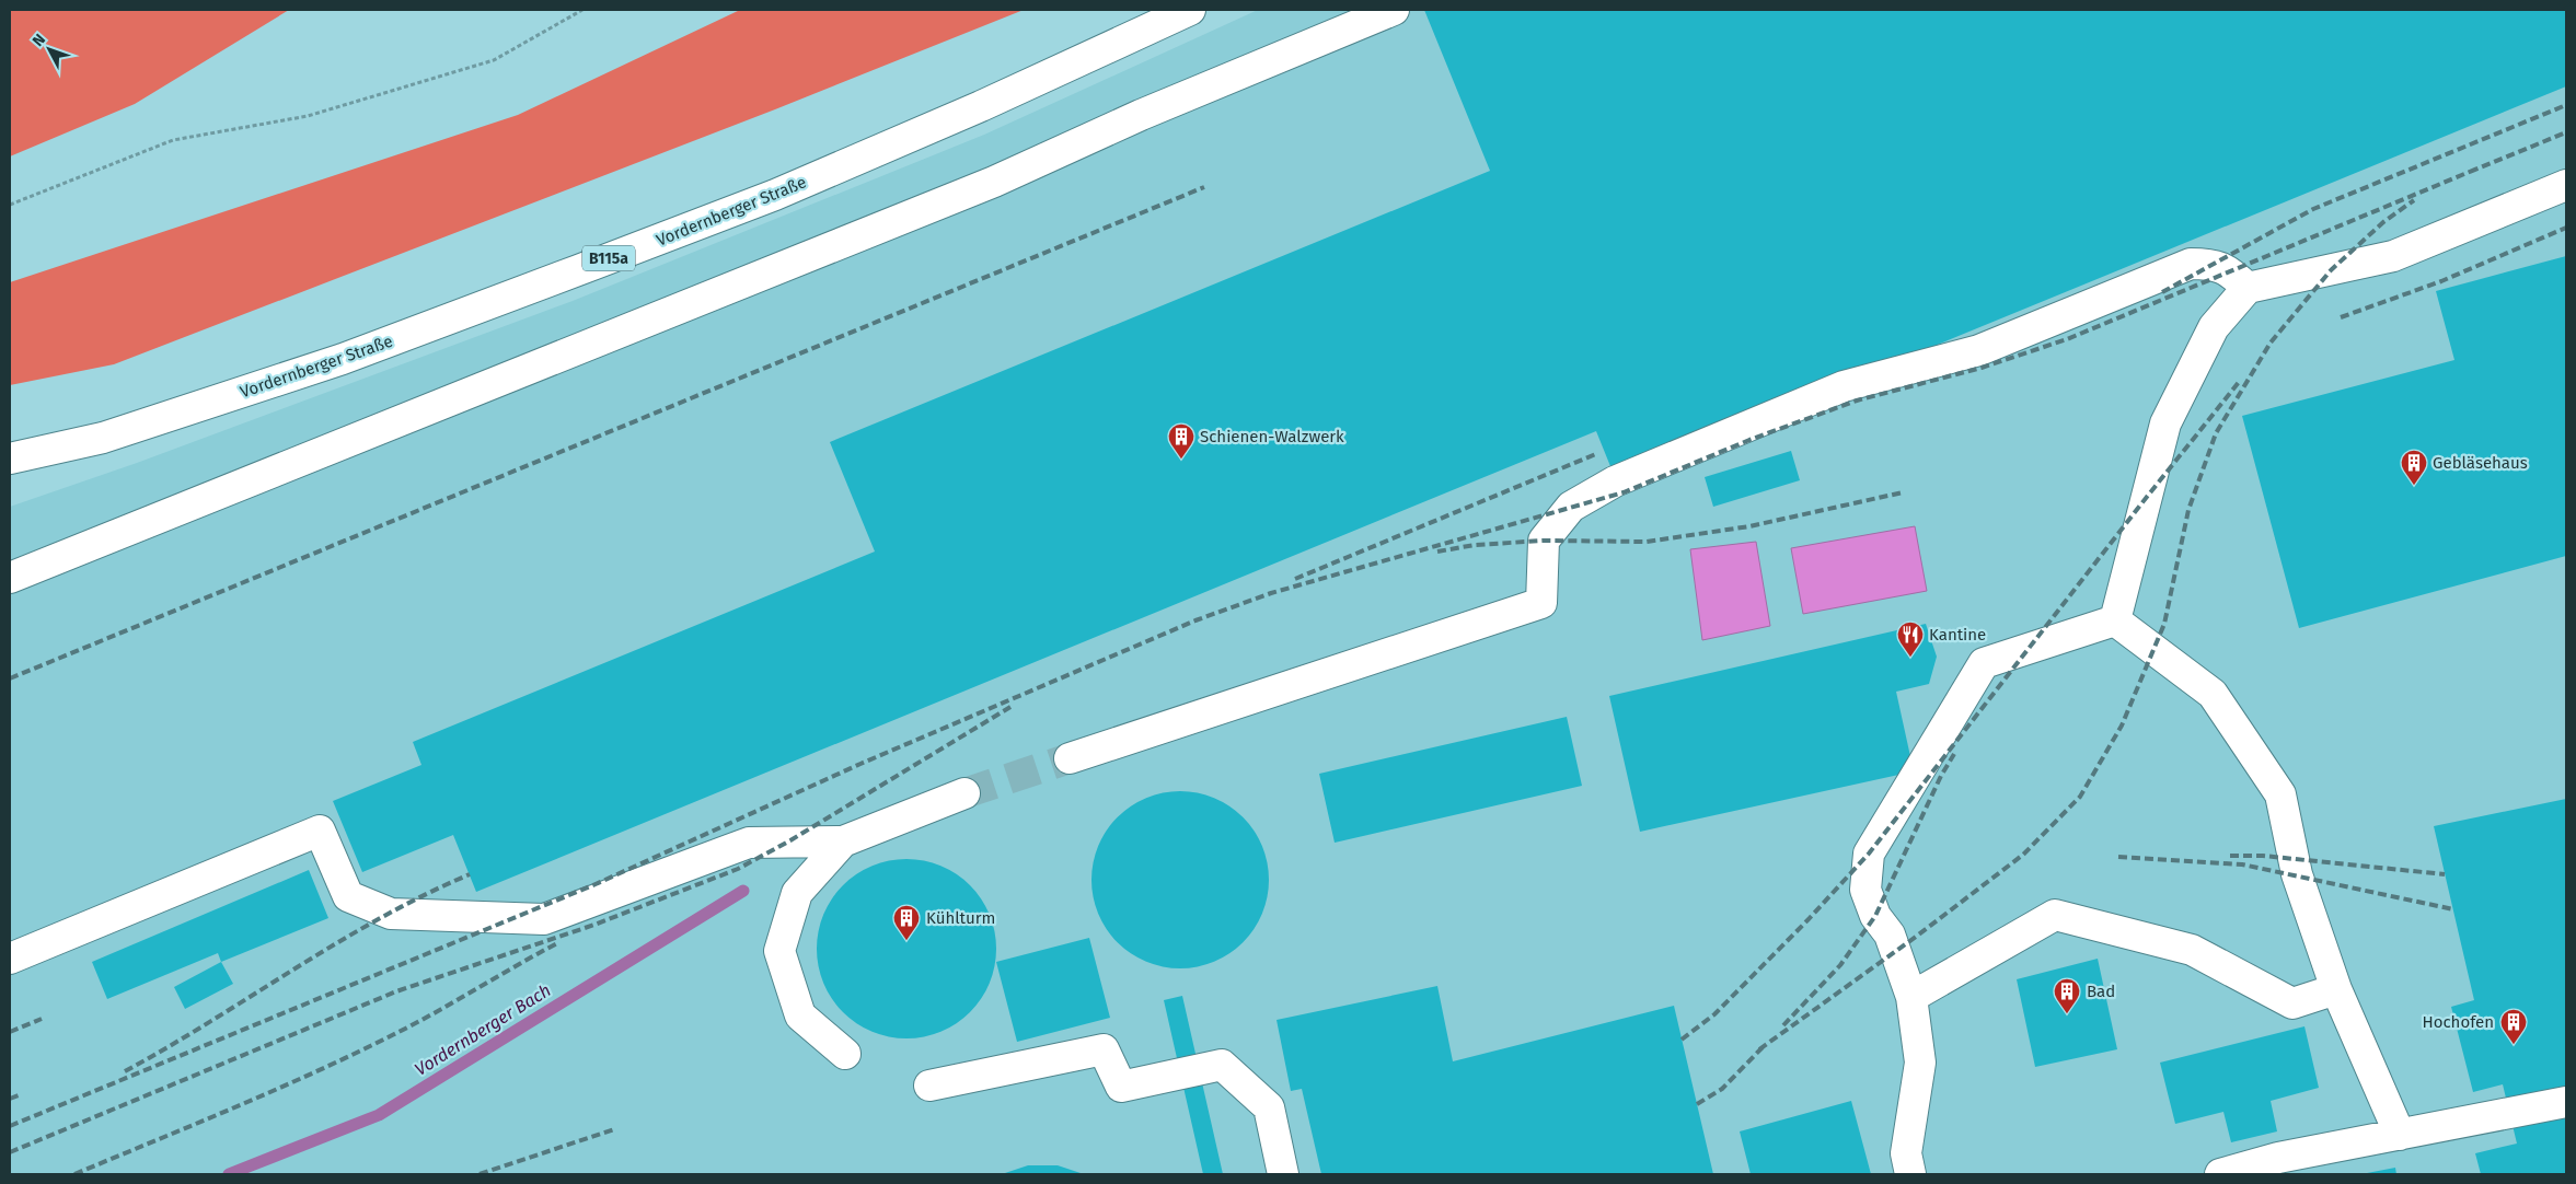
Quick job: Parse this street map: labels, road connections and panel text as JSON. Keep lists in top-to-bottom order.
{
  "streets": {
    "main road": ["Vordernberger Straße", "B115a"]
  },
  "water": ["Vordernberger Bach"],
  "places": {
    "building": [
      "Schienen-Walzwerk",
      "Gebläsehaus",
      "Kühlturm",
      "Bad",
      "Hochofen"
    ],
    "restaurant": ["Kantine"]
  },
  "north": "top left"
}
